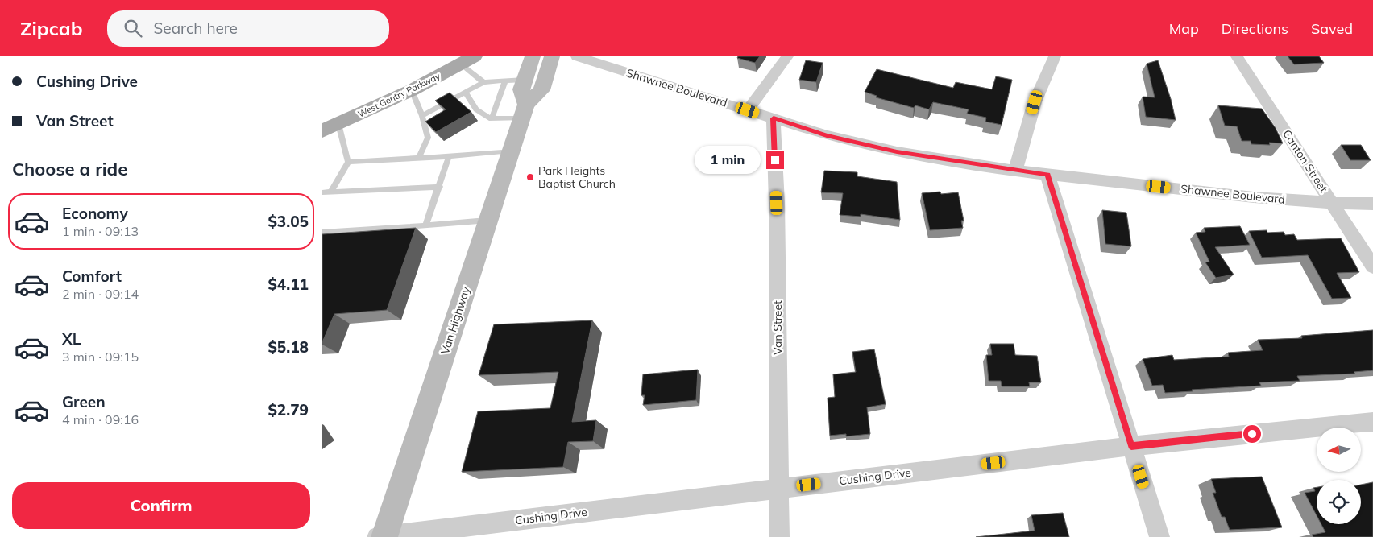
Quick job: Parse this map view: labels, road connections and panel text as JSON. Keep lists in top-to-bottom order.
{
  "streets": {
    "main road": ["West Gentry Parkway", "Van Highway"],
    "street": [
      "Shawnee Boulevard",
      "Canton Street",
      "Van Street",
      "Cushing Drive"
    ]
  },
  "crossings": [
    ["Shawnee Boulevard", "Canton Street"],
    ["Shawnee Boulevard", "Van Street"],
    ["Van Highway", "Cushing Drive"],
    ["Van Street", "Cushing Drive"]
  ],
  "places": ["Park Heights Baptist Church"],
  "north": "left",
  "page": {
    "header": "Zipcab",
    "search": "Search here",
    "nav": ["Map", "Directions", "Saved"],
    "banner": ["Cushing Drive", "Van Street"],
    "heading": "Choose a ride",
    "bubble": "1 min",
    "list": [
      {
        "name": "Economy",
        "note": "1 min · 09:13",
        "value": "$3.05"
      },
      {
        "name": "Comfort",
        "note": "2 min · 09:14",
        "value": "$4.11"
      },
      {
        "name": "XL",
        "note": "3 min · 09:15",
        "value": "$5.18"
      },
      {
        "name": "Green",
        "note": "4 min · 09:16",
        "value": "$2.79"
      }
    ],
    "buttons": "Confirm"
  }
}
